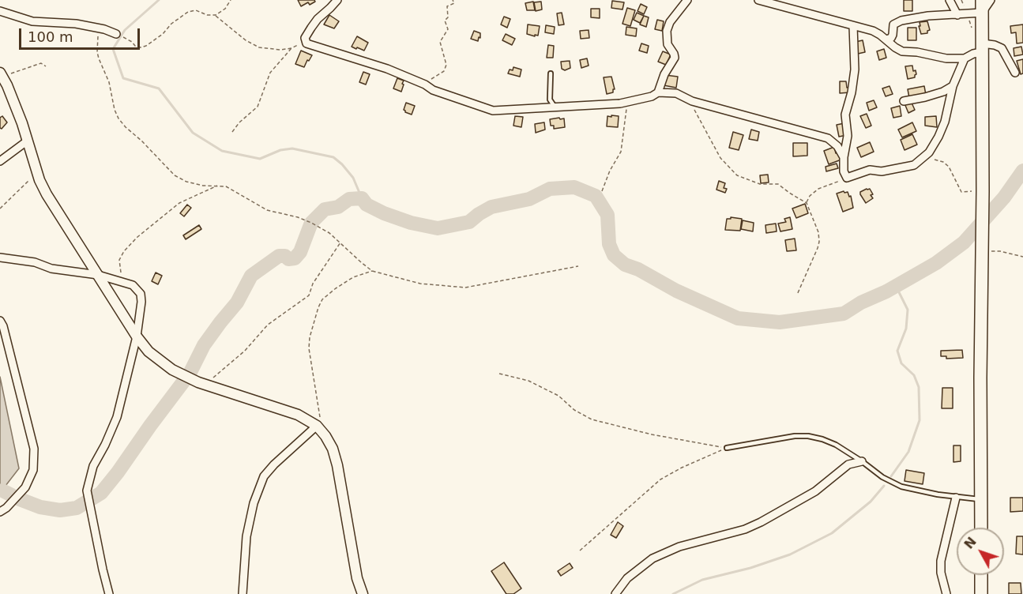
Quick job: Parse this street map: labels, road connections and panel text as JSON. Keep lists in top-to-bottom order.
{
  "scale_bar": "100 m",
  "north": "top left"
}
